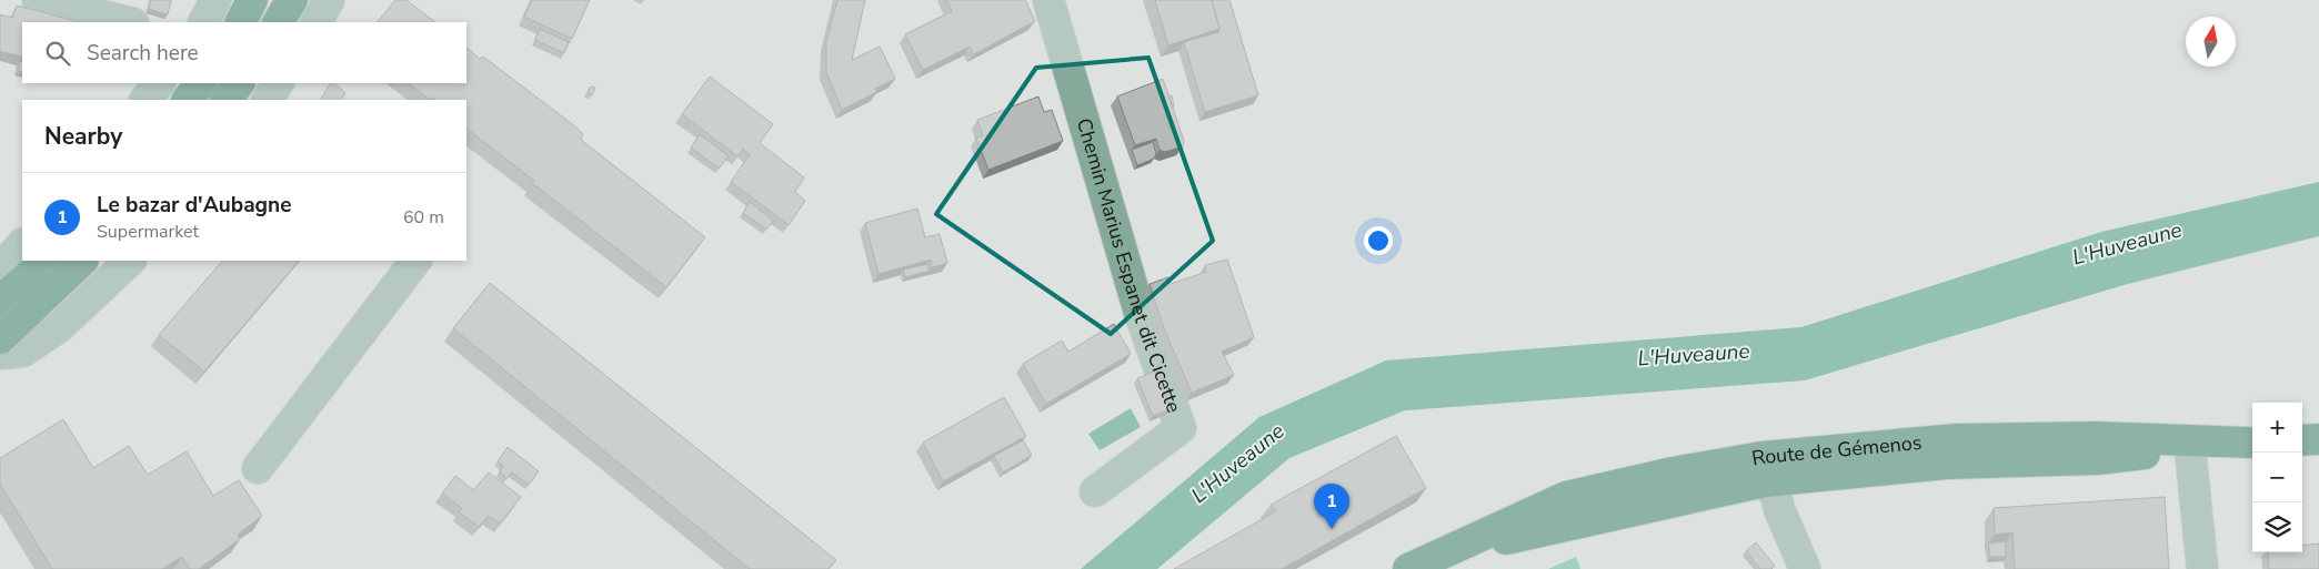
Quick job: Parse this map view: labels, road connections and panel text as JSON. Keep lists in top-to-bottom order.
{
  "streets": {
    "main road": ["Route de Gémenos"],
    "street": ["Chemin Marius Espanet dit Cicette"]
  },
  "water": ["L'Huveaune"],
  "north": "top",
  "page": {
    "search": "Search here",
    "heading": "Nearby",
    "list": [
      {
        "mark": "1",
        "name": "Le bazar d'Aubagne",
        "note": "Supermarket",
        "value": "60 m"
      }
    ],
    "map_buttons": ["+", "−"],
    "pins": "1"
  }
}
